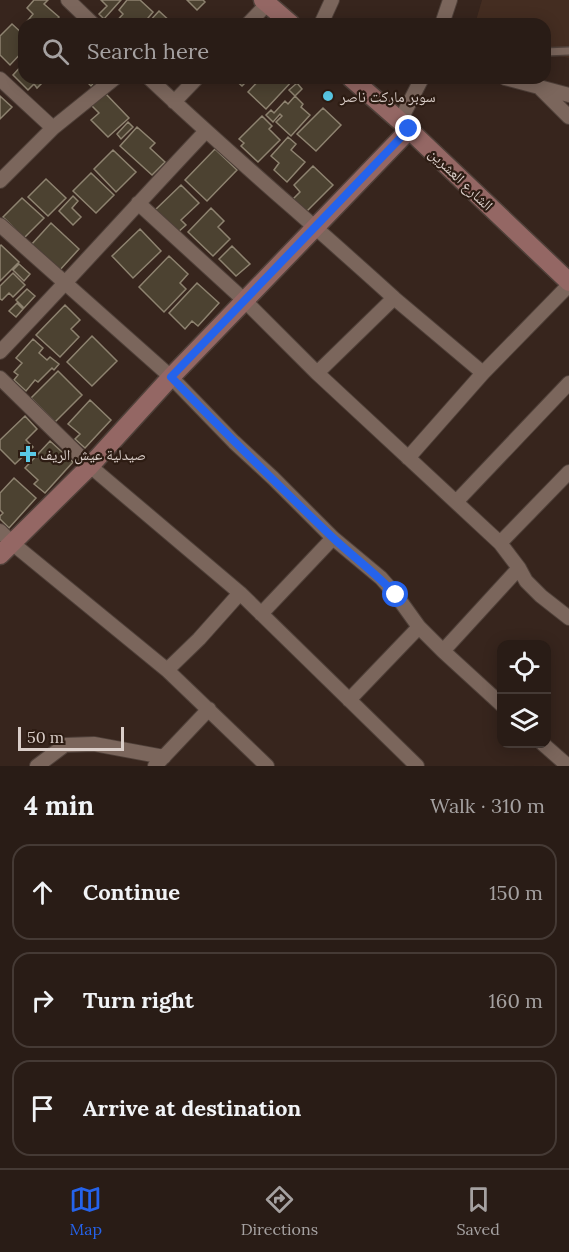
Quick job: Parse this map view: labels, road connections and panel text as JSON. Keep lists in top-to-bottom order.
{
  "streets": {
    "street": ["الشارع العشرين"]
  },
  "places": {
    "other": ["سوبر ماركت ناصر"],
    "health": ["صيدلية عيش الريف"]
  },
  "scale_bar": "50 m",
  "page": {
    "search": "Search here",
    "scale": "50 m",
    "heading": ["4 min", "Walk · 310 m"],
    "list": [
      ["Continue", "150 m"],
      ["Turn right", "160 m"],
      "Arrive at destination"
    ],
    "nav": ["Map", "Directions", "Saved"]
  }
}
